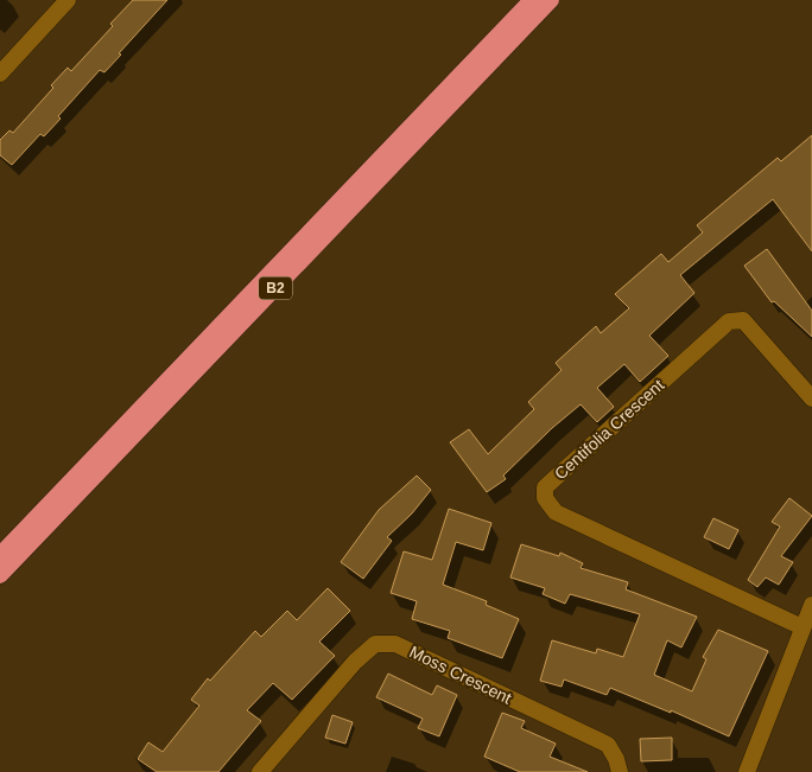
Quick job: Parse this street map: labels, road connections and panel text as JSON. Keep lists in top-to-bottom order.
{
  "streets": {
    "highway": ["B2"],
    "street": ["Centifolia Crescent", "Moss Crescent"]
  }
}
